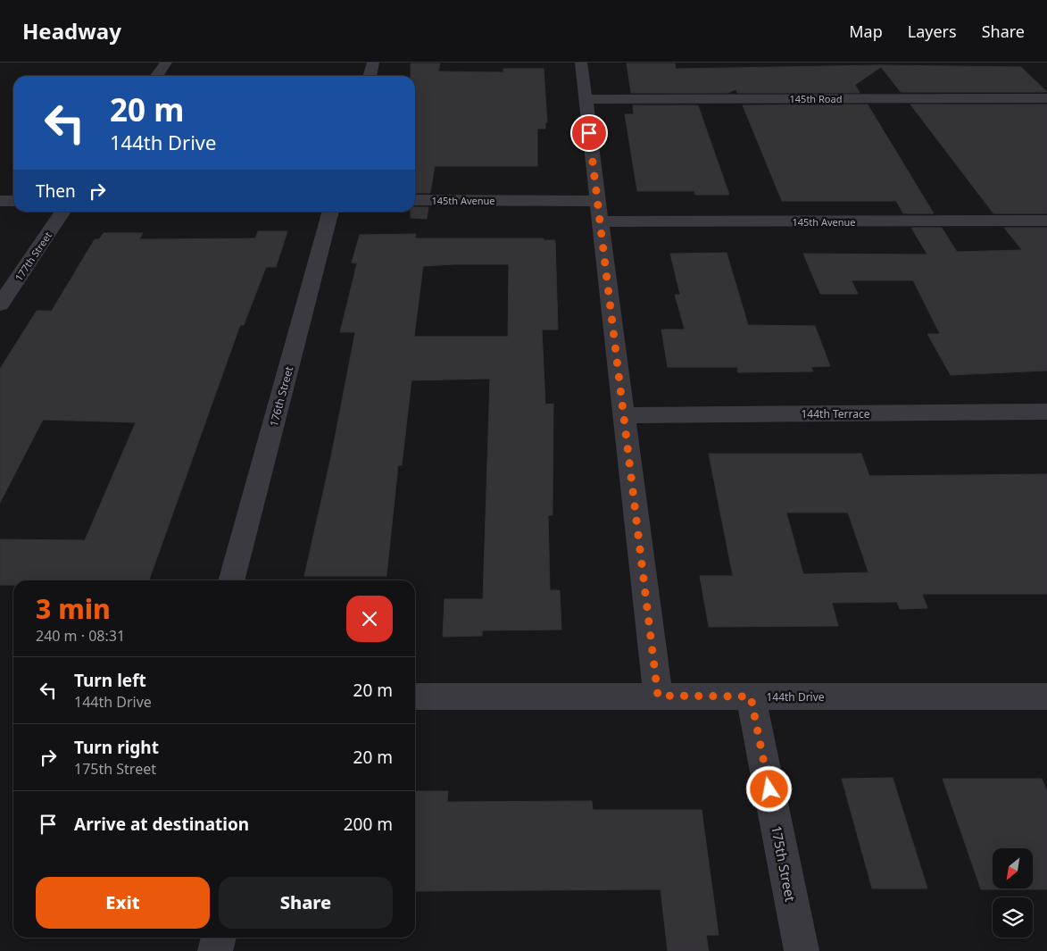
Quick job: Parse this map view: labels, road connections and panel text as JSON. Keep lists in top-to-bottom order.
{
  "streets": {
    "street": [
      "145th Road",
      "145th Avenue",
      "177th Street",
      "176th Street",
      "144th Terrace",
      "144th Drive",
      "175th Street"
    ]
  },
  "crossings": [
    ["144th Drive", "175th Street"]
  ],
  "north": "bottom left",
  "page": {
    "header": "Headway",
    "nav": ["Map", "Layers", "Share"],
    "turn": ["20 m", "144th Drive"],
    "then": "Then",
    "heading": ["3 min", "240 m · 08:31"],
    "list": [
      {
        "name": "Turn left",
        "note": "144th Drive",
        "value": "20 m"
      },
      {
        "name": "Turn right",
        "note": "175th Street",
        "value": "20 m"
      },
      {
        "name": "Arrive at destination",
        "value": "200 m"
      }
    ],
    "buttons": ["Exit", "Share"]
  }
}
